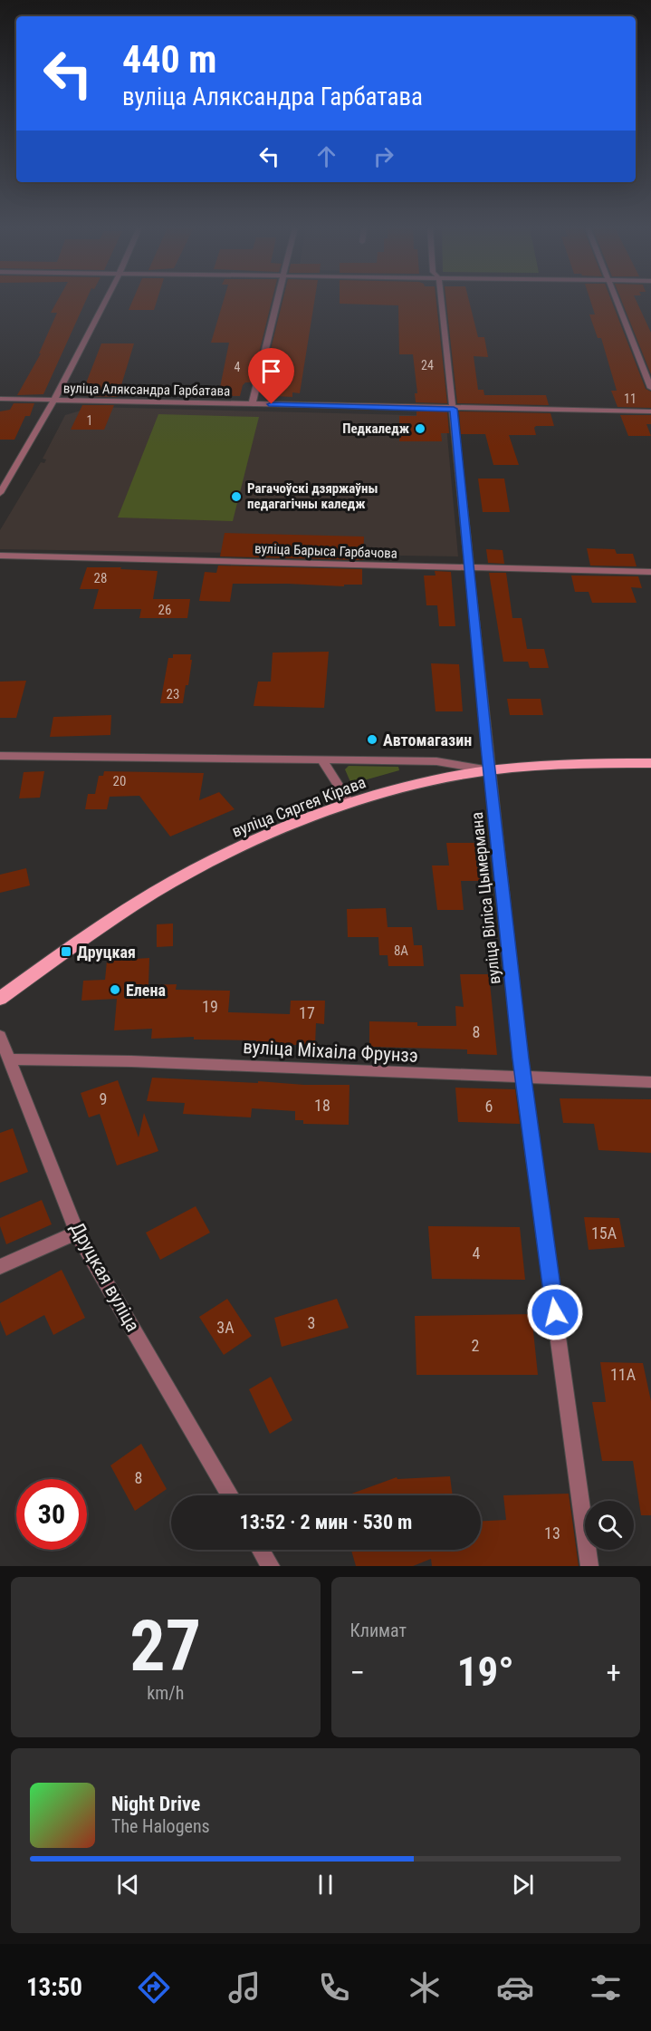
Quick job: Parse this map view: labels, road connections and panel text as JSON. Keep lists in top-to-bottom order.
{
  "streets": {
    "main road": ["вуліца Сяргея Кірава"],
    "street": [
      "вуліца Аляксандра Гарбатава",
      "вуліца Барыса Гарбачова",
      "вуліца Віліса Цымермана",
      "вуліца Міхаіла Фрунзэ",
      "Друцкая вуліца"
    ]
  },
  "crossings": [
    ["вуліца Аляксандра Гарбатава", "вуліца Віліса Цымермана"],
    ["вуліца Барыса Гарбачова", "вуліца Віліса Цымермана"],
    ["вуліца Сяргея Кірава", "вуліца Віліса Цымермана"],
    ["вуліца Віліса Цымермана", "вуліца Міхаіла Фрунзэ"],
    ["вуліца Міхаіла Фрунзэ", "Друцкая вуліца"]
  ],
  "places": {
    "other": [
      "Педкаледж",
      "Рагачоўскі дзяржаўны педагагічны каледж",
      "Автомагазин",
      "Елена"
    ],
    "transit": ["Друцкая"]
  },
  "house_numbers": [
    "24",
    "4",
    "11",
    "1",
    "28",
    "26",
    "23",
    "20",
    "8А",
    "19",
    "17",
    "8",
    "9",
    "18",
    "6",
    "15А",
    "4",
    "3",
    "3А",
    "2",
    "11А",
    "8",
    "13"
  ],
  "page": {
    "turn": ["440 m", "вуліца Аляксандра Гарбатава"],
    "limit": "30",
    "trip": "13:52 · 2 мин · 530 m",
    "tile": [
      ["27", "km/h"],
      "Климат"
    ],
    "heat": ["−", "19°", "+"],
    "song": ["Night Drive", "The Halogens"],
    "tabs": "13:50"
  }
}
